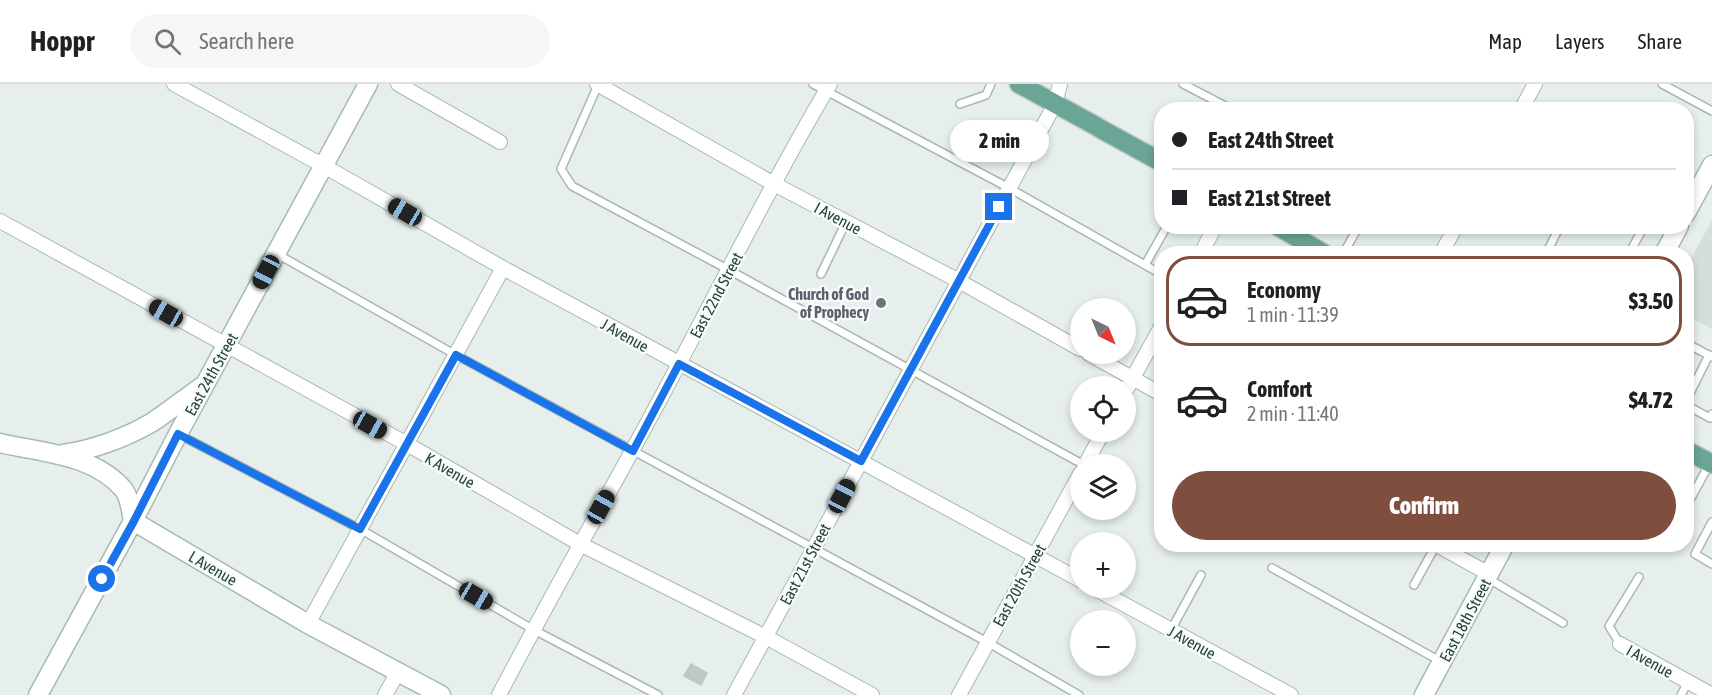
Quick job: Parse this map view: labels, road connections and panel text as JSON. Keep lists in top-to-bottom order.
{
  "streets": {
    "street": [
      "I Avenue",
      "East 22nd Street",
      "J Avenue",
      "East 24th Street",
      "K Avenue",
      "East 21st Street",
      "L Avenue",
      "East 20th Street",
      "East 18th Street"
    ]
  },
  "crossings": [
    ["I Avenue", "East 22nd Street"],
    ["I Avenue", "East 21st Street"],
    ["East 22nd Street", "J Avenue"],
    ["East 22nd Street", "K Avenue"],
    ["J Avenue", "East 24th Street"],
    ["J Avenue", "East 21st Street"],
    ["J Avenue", "East 20th Street"],
    ["East 24th Street", "K Avenue"],
    ["East 24th Street", "L Avenue"],
    ["K Avenue", "East 21st Street"]
  ],
  "places": ["Church of God of Prophecy"],
  "north": "bottom right",
  "page": {
    "header": "Hoppr",
    "search": "Search here",
    "nav": ["Map", "Layers", "Share"],
    "banner": ["East 24th Street", "East 21st Street"],
    "bubble": "2 min",
    "list": [
      {
        "name": "Economy",
        "note": "1 min · 11:39",
        "value": "$3.50"
      },
      {
        "name": "Comfort",
        "note": "2 min · 11:40",
        "value": "$4.72"
      }
    ],
    "map_buttons": ["+", "−"],
    "buttons": "Confirm"
  }
}
